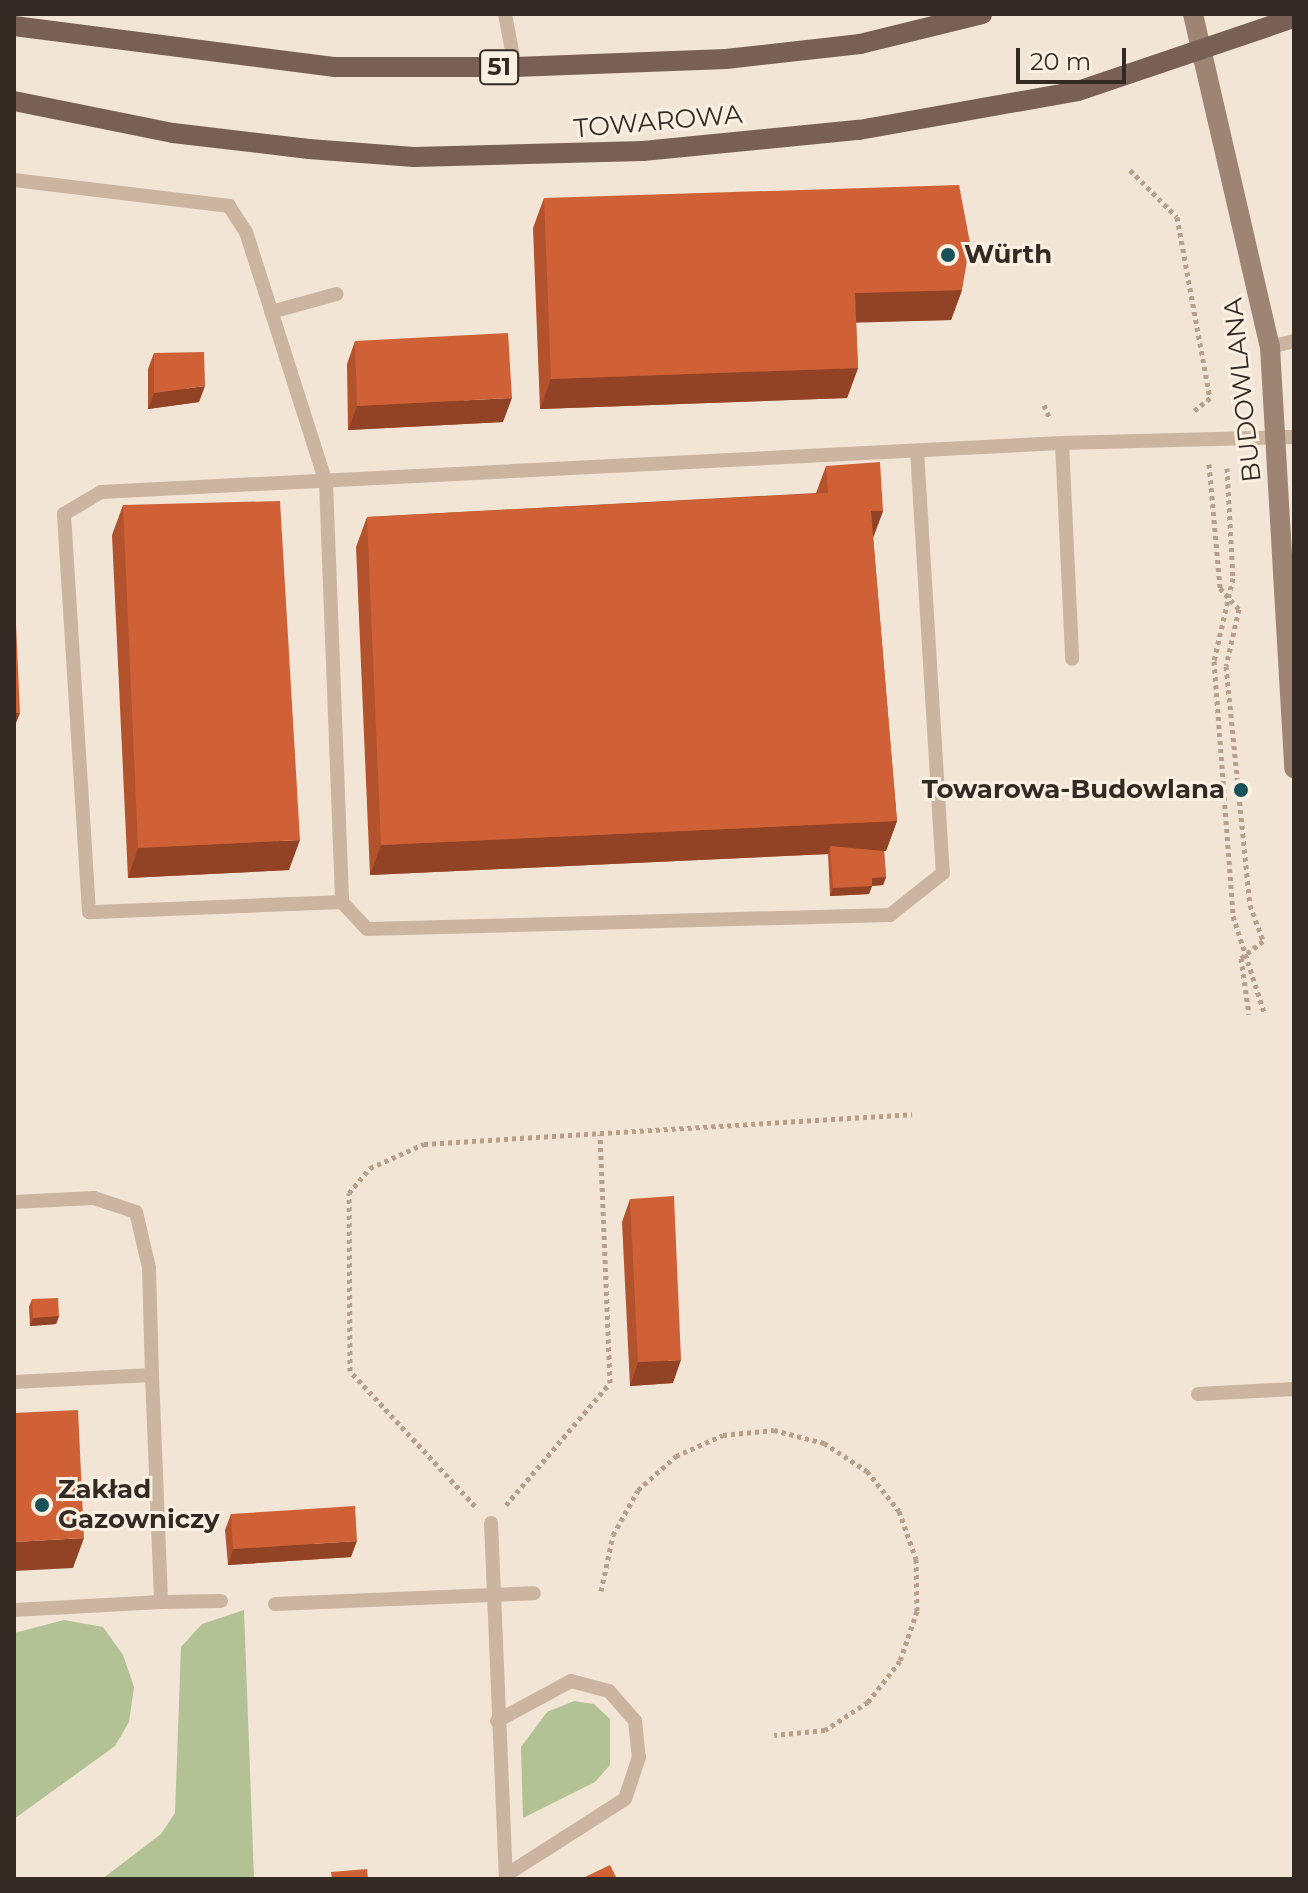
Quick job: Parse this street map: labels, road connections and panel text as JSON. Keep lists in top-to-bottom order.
{
  "streets": {
    "main road": ["51", "TOWAROWA"],
    "street": ["BUDOWLANA"]
  },
  "crossings": [
    ["TOWAROWA", "BUDOWLANA"]
  ],
  "places": ["Würth", "Towarowa-Budowlana", "Zakład Gazowniczy"],
  "scale_bar": "20 m"
}
